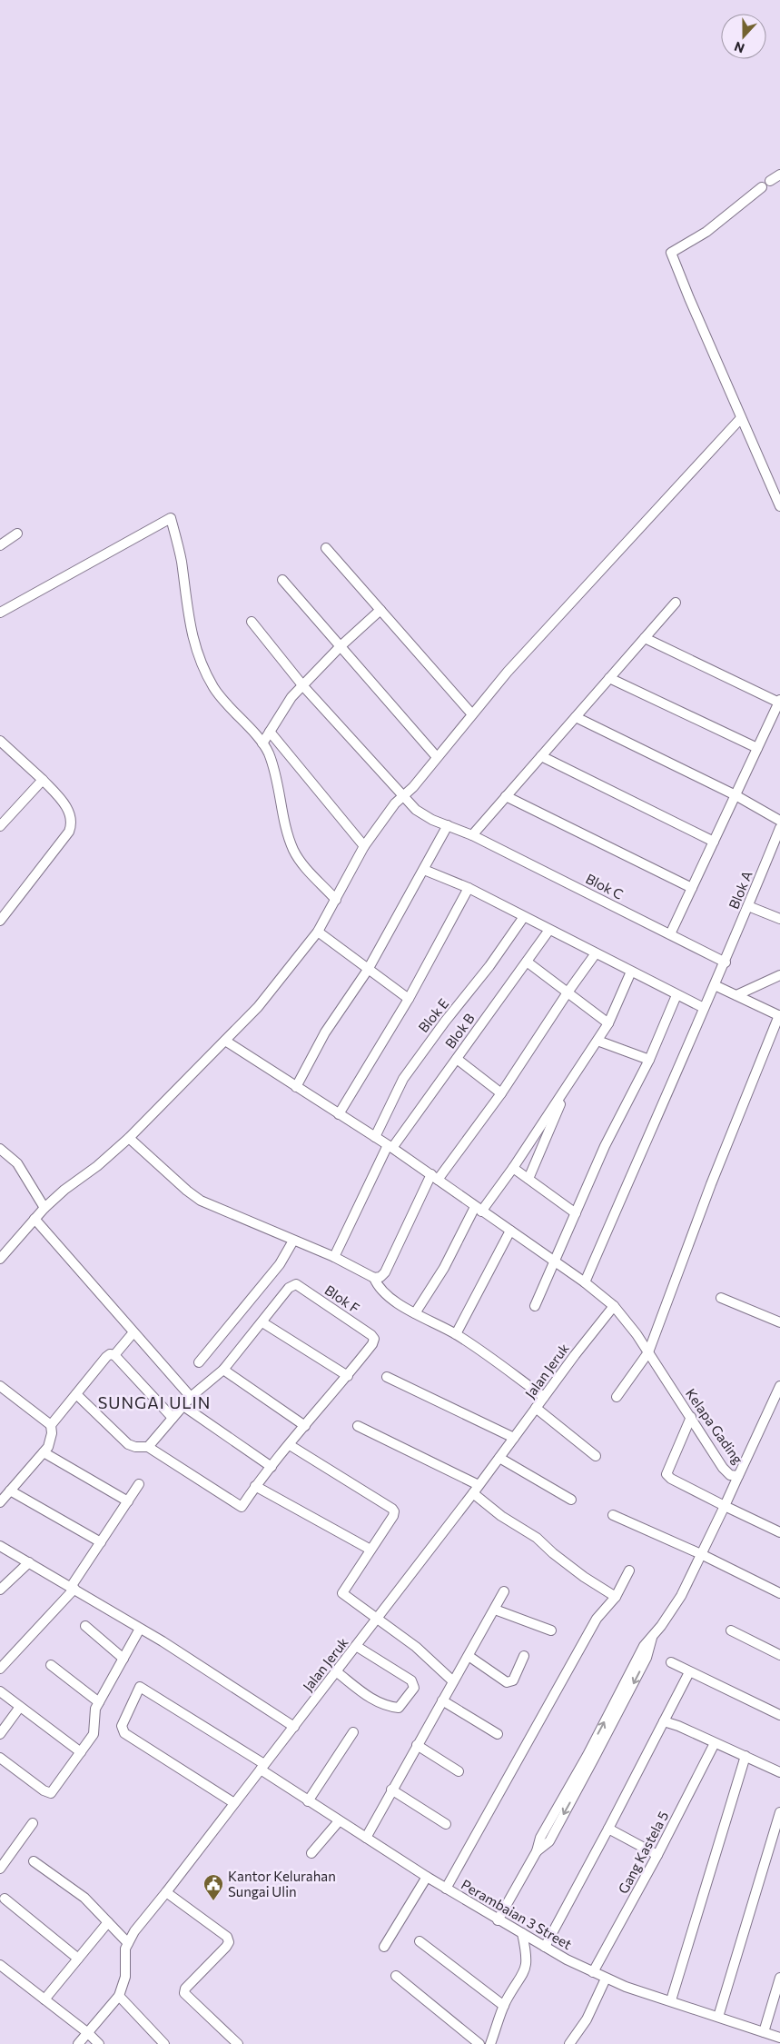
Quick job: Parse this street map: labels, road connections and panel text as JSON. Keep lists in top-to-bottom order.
{
  "streets": {
    "street": [
      "Blok C",
      "Blok A",
      "Blok E",
      "Blok B",
      "Blok F",
      "Jalan Jeruk",
      "Kelapa Gading",
      "Gang Kastela 5",
      "Perambaian 3 Street"
    ]
  },
  "crossings": [
    ["Blok C", "Blok A"],
    ["Blok A", "Kelapa Gading"],
    ["Blok E", "Kelapa Gading"],
    ["Blok B", "Kelapa Gading"],
    ["Jalan Jeruk", "Kelapa Gading"],
    ["Jalan Jeruk", "Perambaian 3 Street"],
    ["Gang Kastela 5", "Perambaian 3 Street"]
  ],
  "districts": ["SUNGAI ULIN"],
  "places": {
    "public building": ["Kantor Kelurahan Sungai Ulin"]
  },
  "north": "bottom"
}
